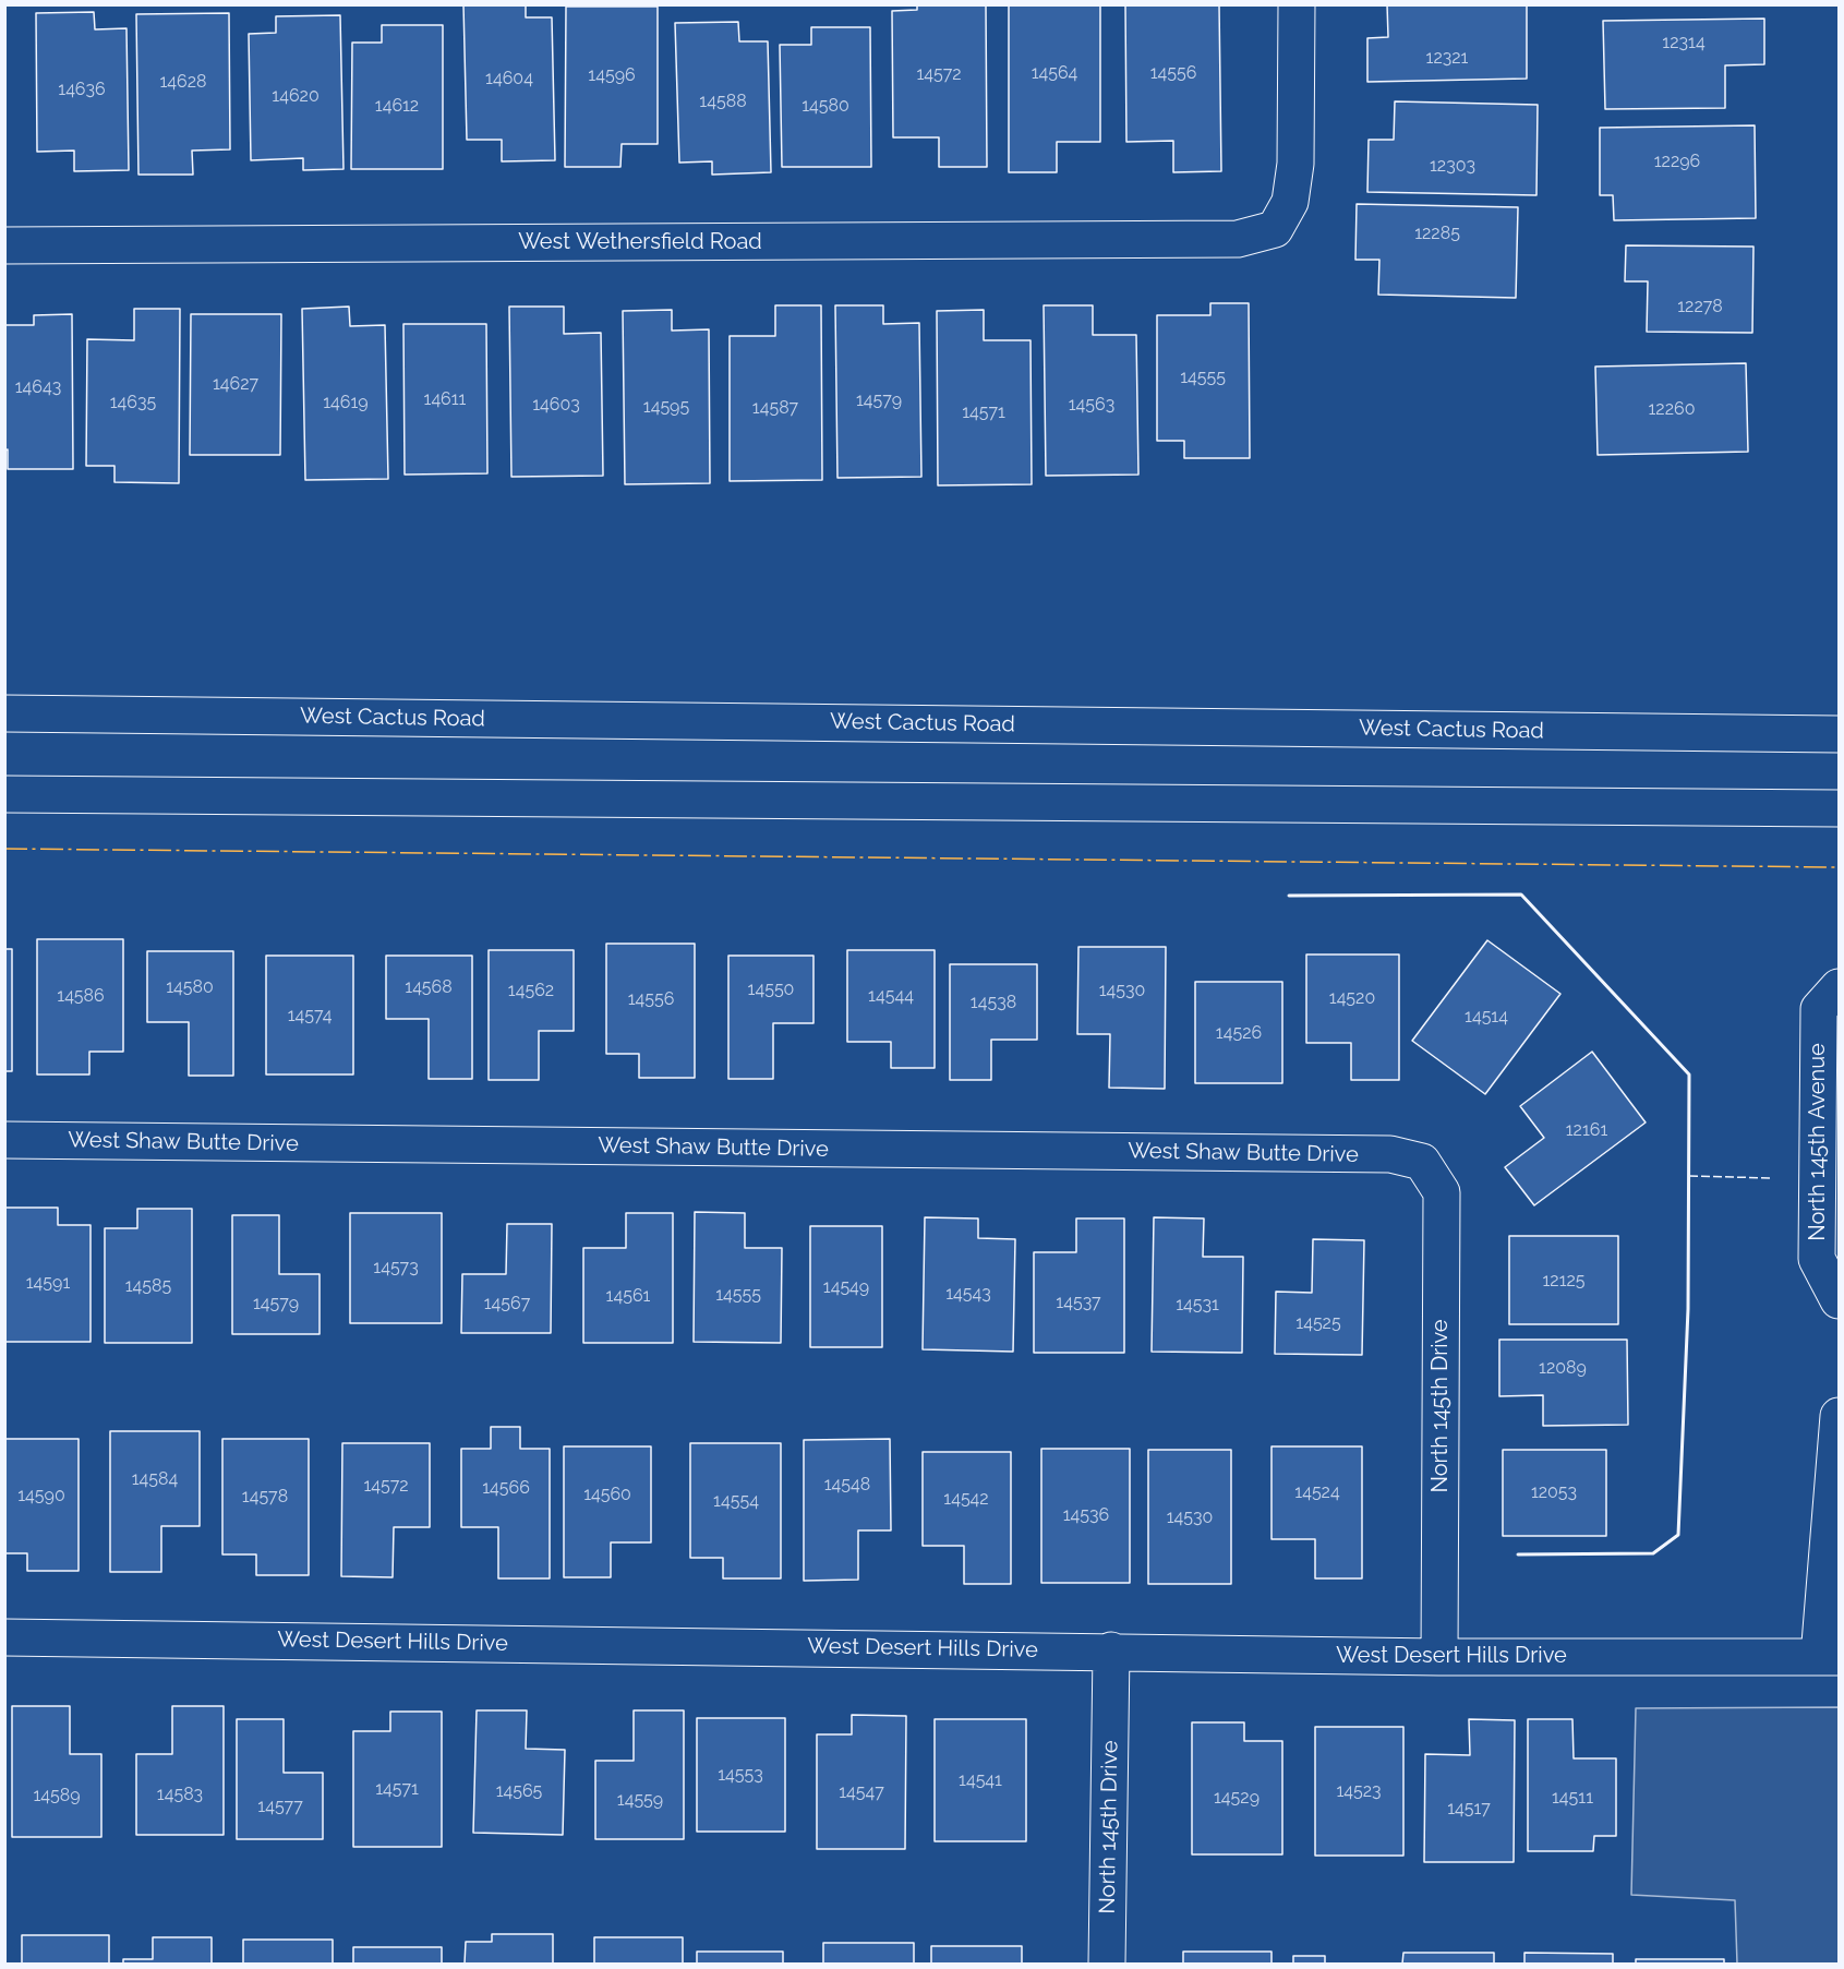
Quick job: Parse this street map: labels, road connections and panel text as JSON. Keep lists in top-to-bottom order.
{
  "streets": {
    "street": [
      "West Wethersfield Road",
      "West Cactus Road",
      "West Shaw Butte Drive",
      "North 145th Avenue",
      "North 145th Drive",
      "West Desert Hills Drive"
    ]
  },
  "crossings": [
    ["West Shaw Butte Drive", "North 145th Drive"],
    ["North 145th Drive", "West Desert Hills Drive"]
  ],
  "house_numbers": [
    "12314",
    "12321",
    "14564",
    "14556",
    "14572",
    "14596",
    "14604",
    "14628",
    "14636",
    "14620",
    "14588",
    "14612",
    "14580",
    "12296",
    "12303",
    "12285",
    "12278",
    "14555",
    "14627",
    "14643",
    "14611",
    "14579",
    "14635",
    "14619",
    "14603",
    "14563",
    "14595",
    "14587",
    "12260",
    "14571",
    "14580",
    "14568",
    "14550",
    "14562",
    "14530",
    "14586",
    "14544",
    "14520",
    "14556",
    "14538",
    "14574",
    "14514",
    "14526",
    "12161",
    "14573",
    "12125",
    "14591",
    "14585",
    "14549",
    "14543",
    "14555",
    "14561",
    "14537",
    "14579",
    "14567",
    "14531",
    "14525",
    "12089",
    "14584",
    "14548",
    "14572",
    "14566",
    "14524",
    "12053",
    "14560",
    "14590",
    "14578",
    "14542",
    "14554",
    "14536",
    "14530",
    "14553",
    "14541",
    "14571",
    "14565",
    "14523",
    "14547",
    "14583",
    "14589",
    "14529",
    "14511",
    "14559",
    "14577",
    "14517"
  ]
}
